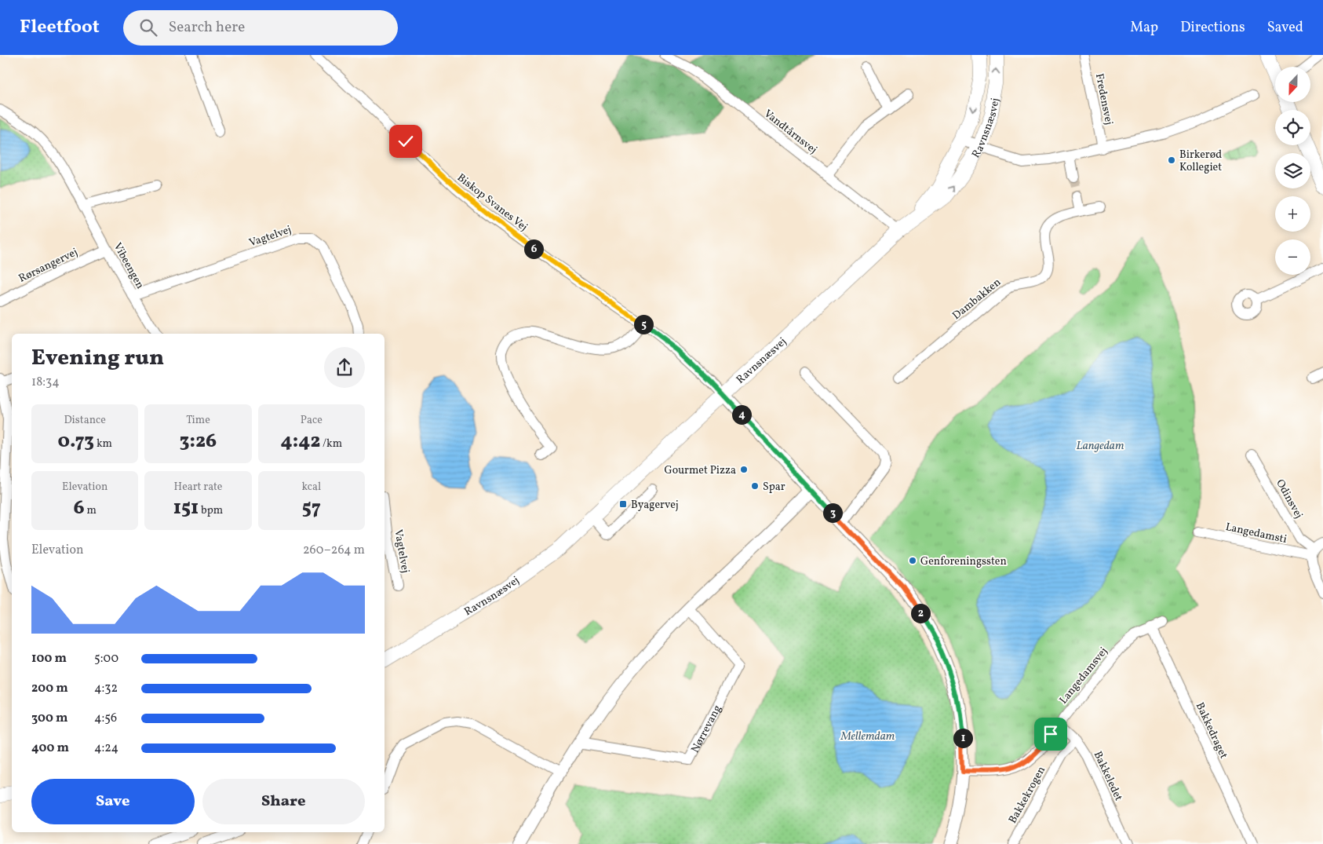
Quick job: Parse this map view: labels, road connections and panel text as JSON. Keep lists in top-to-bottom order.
{
  "streets": {
    "main road": ["Ravnsnæsvej"],
    "street": [
      "Fredensvej",
      "Vandtårnsvej",
      "Biskop Svanes Vej",
      "Vagtelvej",
      "Rørsangervej",
      "Vibeengen",
      "Dambakken",
      "Odinsvej",
      "Langedamsti",
      "Langedamsvej",
      "Nørrevang",
      "Bakkedraget",
      "Bakkeledet",
      "Bakkekrogen"
    ]
  },
  "crossings": [
    ["Ravnsnæsvej", "Vandtårnsvej"],
    ["Ravnsnæsvej", "Biskop Svanes Vej"],
    ["Vagtelvej", "Vibeengen"],
    ["Rørsangervej", "Vibeengen"],
    ["Odinsvej", "Langedamsti"],
    ["Langedamsvej", "Bakkedraget"],
    ["Langedamsvej", "Bakkeledet"],
    ["Bakkeledet", "Bakkekrogen"]
  ],
  "water": ["Langedam", "Mellemdam"],
  "places": {
    "other": [
      "Birkerød Kollegiet",
      "Gourmet Pizza",
      "Spar",
      "Genforeningssten"
    ],
    "transit": ["Byagervej"]
  },
  "north": "bottom",
  "page": {
    "header": "Fleetfoot",
    "search": "Search here",
    "nav": ["Map", "Directions", "Saved"],
    "map_buttons": ["+", "−"],
    "pins": [
      "6",
      "5",
      "4",
      "3",
      "2",
      "1"
    ],
    "heading": ["Evening run", "18:34"],
    "stats": [
      ["Distance", "0.73 km"],
      ["Time", "3:26"],
      ["Pace", "4:42 /km"],
      ["Elevation", "6 m"],
      ["Heart rate", "151 bpm"],
      ["kcal", "57"]
    ],
    "chart": ["Elevation", "260–264 m"],
    "list": [
      {
        "name": "100 m",
        "note": "5:00"
      },
      {
        "name": "200 m",
        "note": "4:32"
      },
      {
        "name": "300 m",
        "note": "4:56"
      },
      {
        "name": "400 m",
        "note": "4:24"
      }
    ],
    "buttons": ["Save", "Share"]
  }
}
